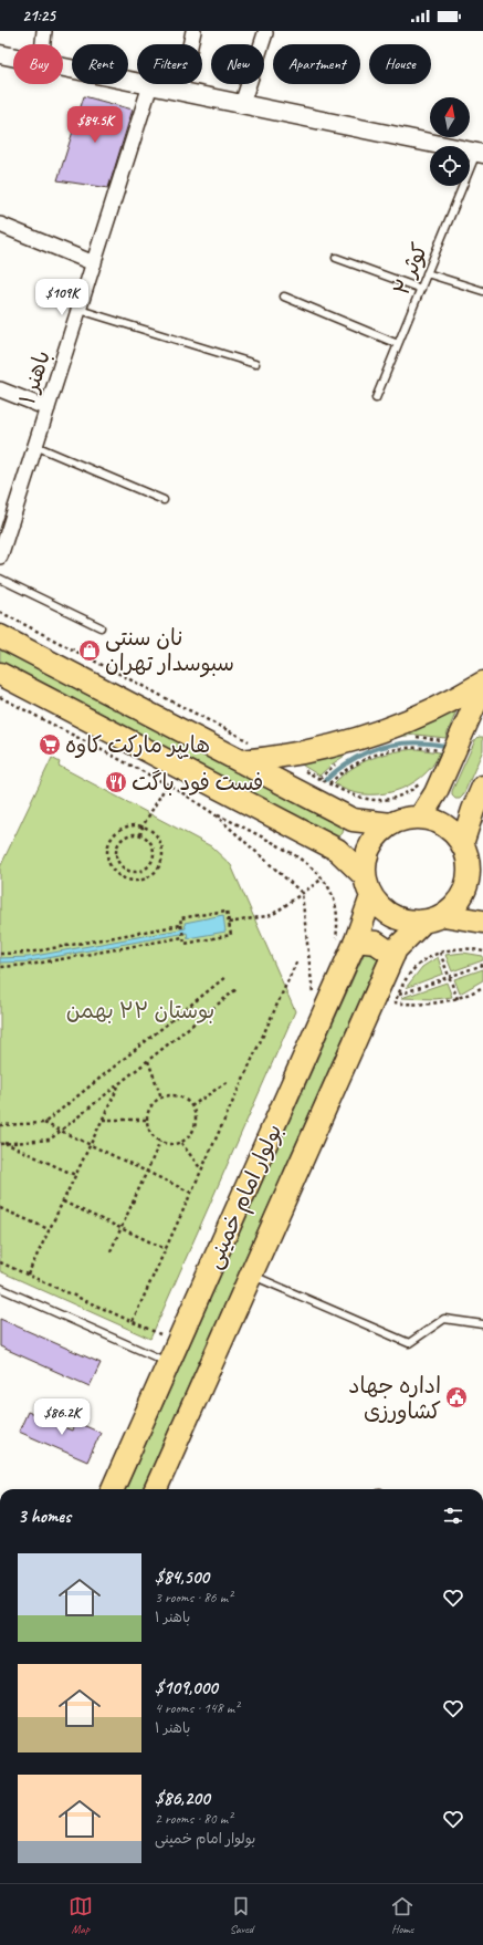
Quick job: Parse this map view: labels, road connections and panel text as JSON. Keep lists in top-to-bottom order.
{
  "streets": {
    "main road": ["بولوار امام خمینی"],
    "street": ["باهنر ۱"],
    "lane": ["کوثر ۲"]
  },
  "parks": ["بوستان ۲۲ بهمن"],
  "places": {
    "shop": ["نان سنتی سبوسدار تهران"],
    "supermarket": ["هایپر مارکت کاوه"],
    "restaurant": ["فست فود باگت"],
    "public building": ["اداره جهاد کشاورزی"]
  },
  "north": "top",
  "page": {
    "status": "21:25",
    "chip": [
      "Buy",
      "Rent",
      "Filters",
      "New",
      "Apartment",
      "House"
    ],
    "price": ["$84.5K", "$109K", "$86.2K"],
    "heading": "3 homes",
    "list": [
      {
        "name": "$84,500",
        "note": "3 rooms · 86 m² · باهنر ۱"
      },
      {
        "name": "$109,000",
        "note": "4 rooms · 148 m² · باهنر ۱"
      },
      {
        "name": "$86,200",
        "note": "2 rooms · 80 m² · بولوار امام خمینی"
      }
    ],
    "tabs": ["Map", "Saved", "Home"]
  }
}
